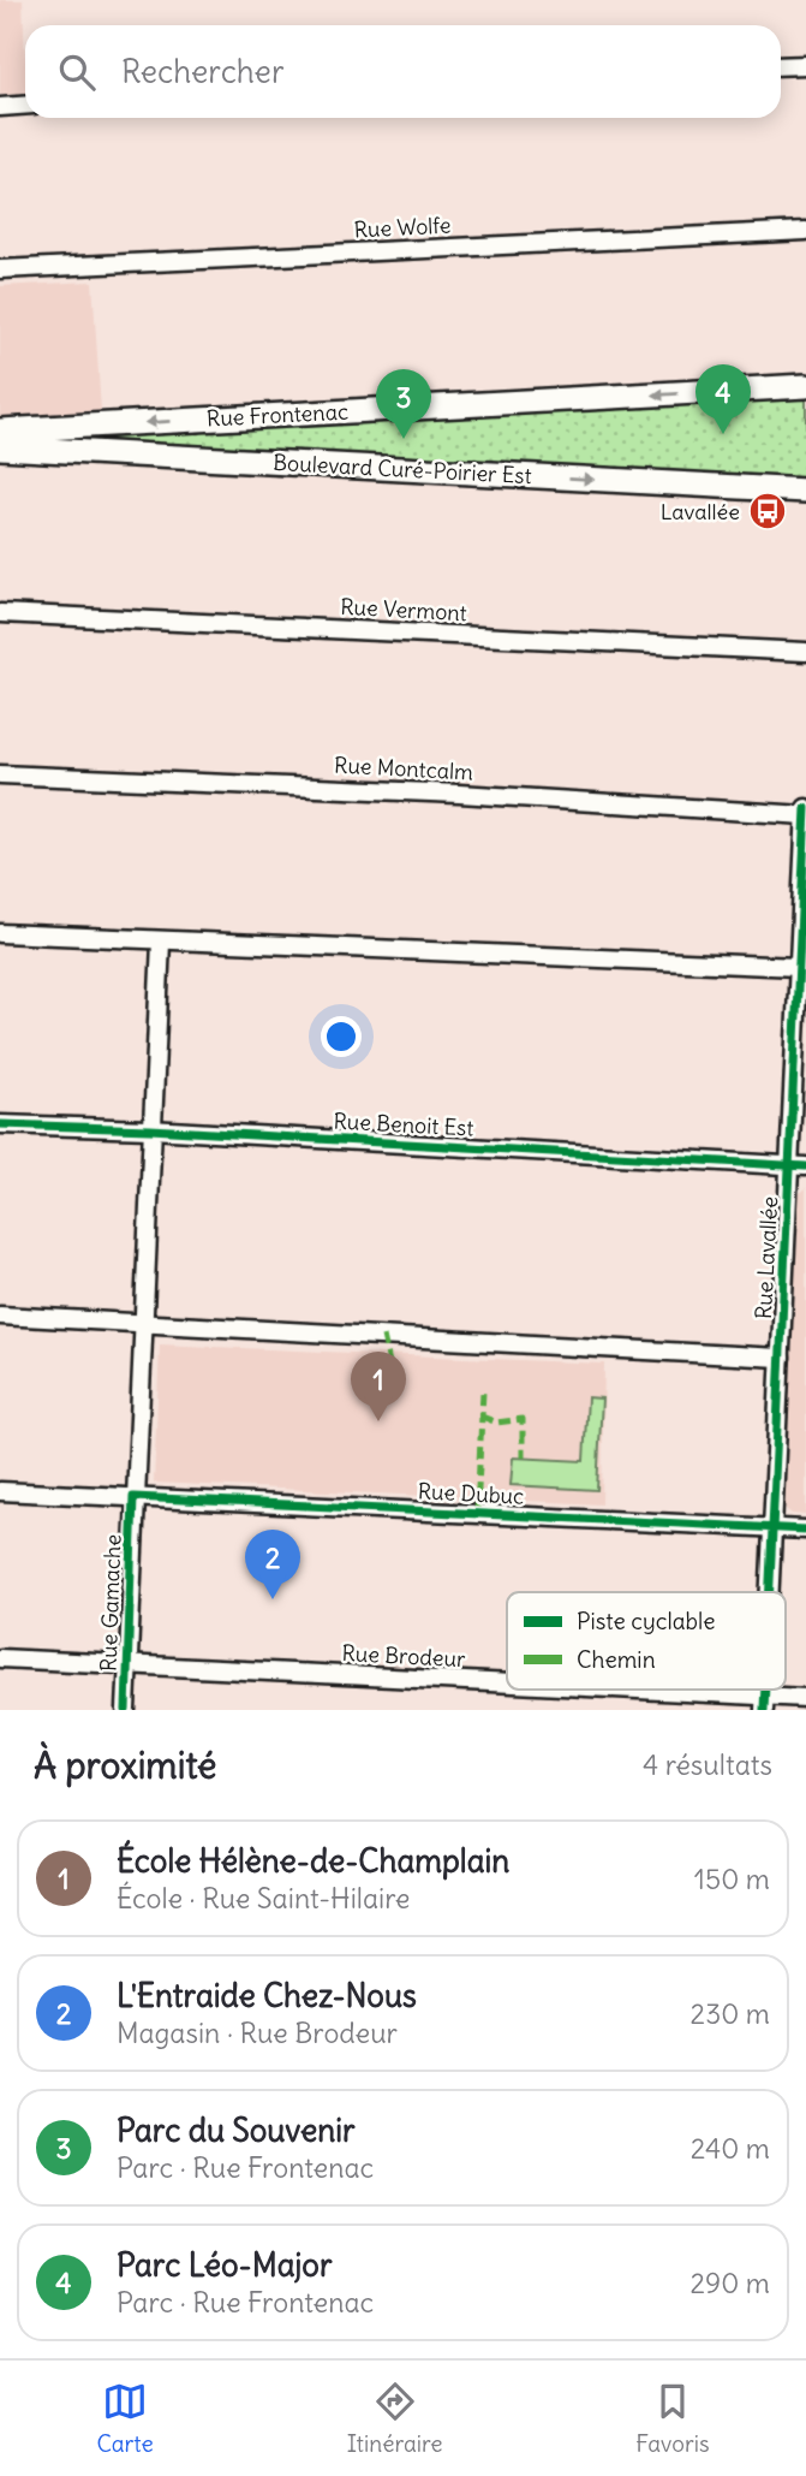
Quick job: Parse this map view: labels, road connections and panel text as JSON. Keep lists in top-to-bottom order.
{
  "streets": {
    "main road": ["Rue Frontenac", "Boulevard Curé-Poirier Est"],
    "street": [
      "Rue Wolfe",
      "Rue Vermont",
      "Rue Montcalm",
      "Rue Benoit Est",
      "Rue Lavallée",
      "Rue Dubuc",
      "Rue Gamache",
      "Rue Brodeur"
    ]
  },
  "crossings": [
    ["Rue Montcalm", "Rue Lavallée"],
    ["Rue Benoit Est", "Rue Lavallée"],
    ["Rue Benoit Est", "Rue Gamache"],
    ["Rue Lavallée", "Rue Dubuc"],
    ["Rue Dubuc", "Rue Gamache"],
    ["Rue Gamache", "Rue Brodeur"]
  ],
  "one_way": ["Rue Frontenac", "Boulevard Curé-Poirier Est"],
  "places": {
    "bus stop": ["Lavallée"]
  },
  "legend": ["Piste cyclable", "Chemin"],
  "page": {
    "search": "Rechercher",
    "pins": [
      "4",
      "3",
      "1",
      "2"
    ],
    "heading": ["À proximité", "4 résultats"],
    "list": [
      {
        "mark": "1",
        "name": "École Hélène-de-Champlain",
        "note": "École · Rue Saint-Hilaire",
        "value": "150 m"
      },
      {
        "mark": "2",
        "name": "L'Entraide Chez-Nous",
        "note": "Magasin · Rue Brodeur",
        "value": "230 m"
      },
      {
        "mark": "3",
        "name": "Parc du Souvenir",
        "note": "Parc · Rue Frontenac",
        "value": "240 m"
      },
      {
        "mark": "4",
        "name": "Parc Léo-Major",
        "note": "Parc · Rue Frontenac",
        "value": "290 m"
      }
    ],
    "nav": ["Carte", "Itinéraire", "Favoris"]
  }
}
